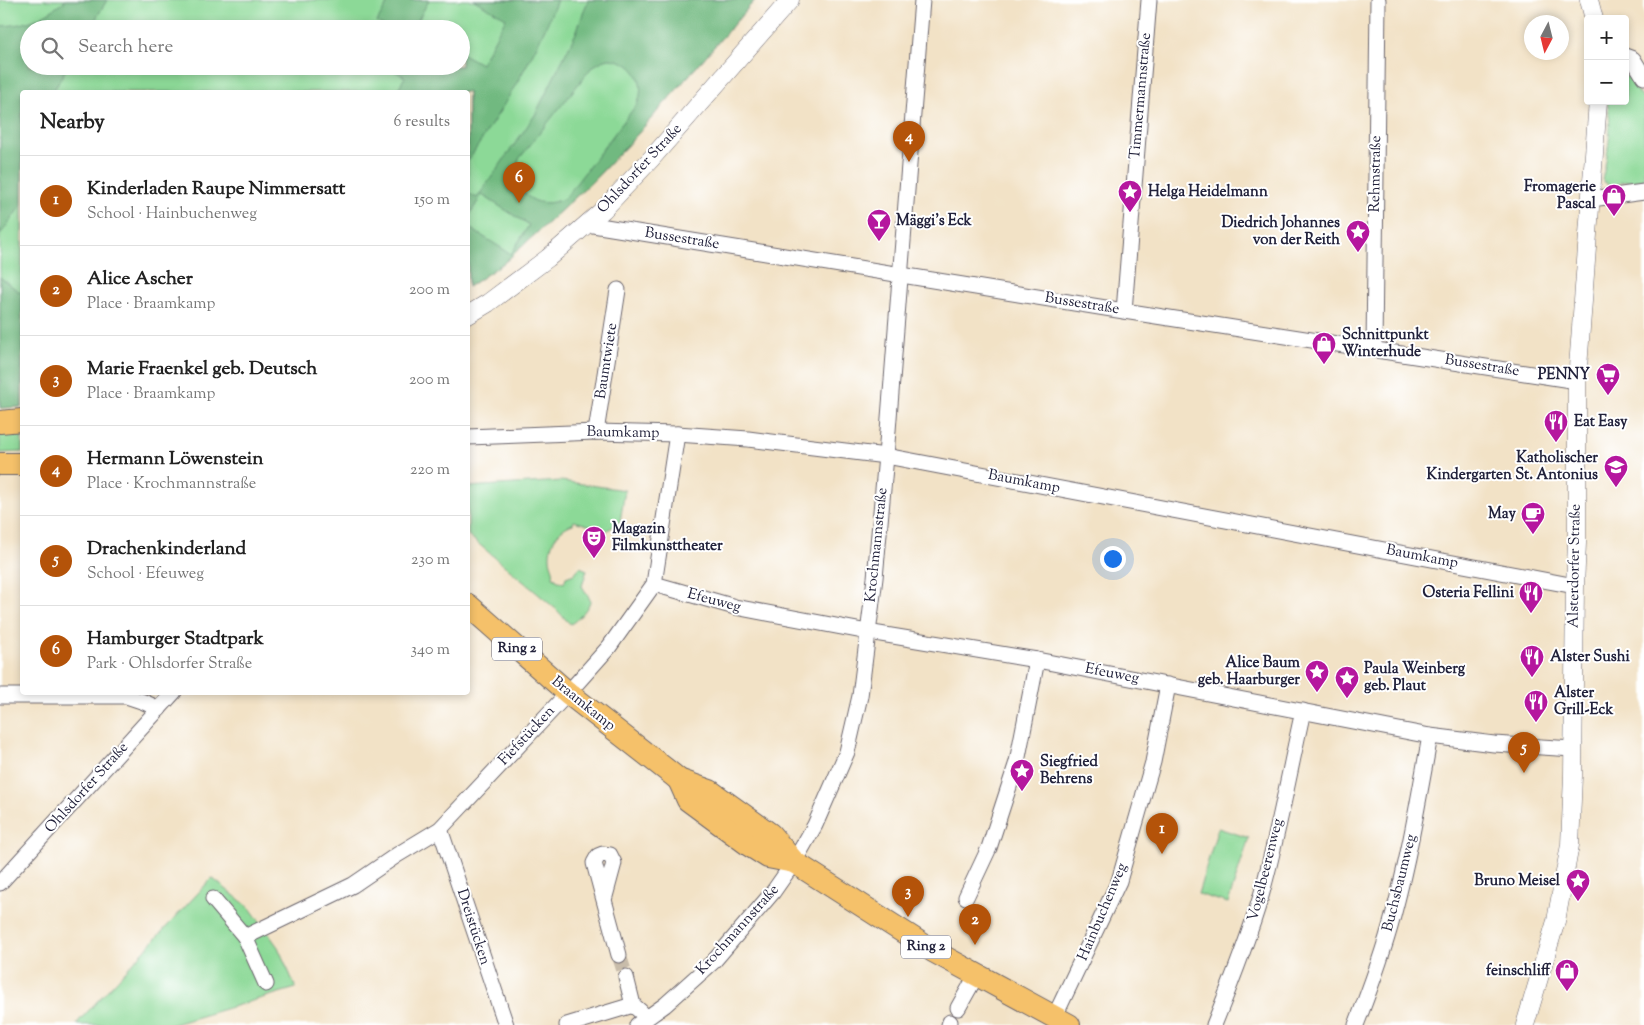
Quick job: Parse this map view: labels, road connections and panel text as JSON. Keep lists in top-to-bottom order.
{
  "streets": {
    "main road": ["Ring 2", "Braamkamp"],
    "street": [
      "Timmermannstraße",
      "Ohlsdorfer Straße",
      "Rehmstraße",
      "Bussestraße",
      "Baumtwiete",
      "Baumkamp",
      "Krochmannstraße",
      "Alsterdorfer Straße",
      "Efeuweg",
      "Fiefstücken",
      "Vogelbeerenweg",
      "Buchsbaumweg",
      "Hainbuchenweg",
      "Dreistücken"
    ]
  },
  "crossings": [
    ["Timmermannstraße", "Bussestraße"],
    ["Ohlsdorfer Straße", "Bussestraße"],
    ["Rehmstraße", "Bussestraße"],
    ["Bussestraße", "Krochmannstraße"],
    ["Bussestraße", "Alsterdorfer Straße"],
    ["Baumtwiete", "Baumkamp"],
    ["Baumkamp", "Krochmannstraße"],
    ["Baumkamp", "Alsterdorfer Straße"],
    ["Baumkamp", "Fiefstücken"],
    ["Krochmannstraße", "Efeuweg"],
    ["Krochmannstraße", "Braamkamp"],
    ["Alsterdorfer Straße", "Efeuweg"],
    ["Efeuweg", "Fiefstücken"],
    ["Efeuweg", "Vogelbeerenweg"],
    ["Efeuweg", "Buchsbaumweg"],
    ["Efeuweg", "Hainbuchenweg"],
    ["Braamkamp", "Fiefstücken"],
    ["Braamkamp", "Hainbuchenweg"],
    ["Fiefstücken", "Dreistücken"]
  ],
  "places": {
    "place": [
      "Helga Heidelmann",
      "Diedrich Johannes von der Reith",
      "Alice Baum geb. Haarburger",
      "Paula Weinberg geb. Plaut",
      "Siegfried Behrens",
      "Bruno Meisel"
    ],
    "shop": ["Fromagerie Pascal", "Schnittpunkt Winterhude", "feinschliff"],
    "bar": ["Mäggi's Eck"],
    "supermarket": ["PENNY"],
    "restaurant": [
      "Eat Easy",
      "Osteria Fellini",
      "Alster Sushi",
      "Alster Grill-Eck"
    ],
    "school or university": ["Katholischer Kindergarten St. Antonius"],
    "cafe": ["May"],
    "theatre": ["Magazin Filmkunsttheater"]
  },
  "north": "bottom",
  "page": {
    "map_buttons": ["+", "−"],
    "search": "Search here",
    "heading": ["Nearby", "6 results"],
    "pins": [
      "4",
      "6",
      "5",
      "1",
      "3",
      "2"
    ],
    "list": [
      {
        "mark": "1",
        "name": "Kinderladen Raupe Nimmersatt",
        "note": "School · Hainbuchenweg",
        "value": "150 m"
      },
      {
        "mark": "2",
        "name": "Alice Ascher",
        "note": "Place · Braamkamp",
        "value": "200 m"
      },
      {
        "mark": "3",
        "name": "Marie Fraenkel geb. Deutsch",
        "note": "Place · Braamkamp",
        "value": "200 m"
      },
      {
        "mark": "4",
        "name": "Hermann Löwenstein",
        "note": "Place · Krochmannstraße",
        "value": "220 m"
      },
      {
        "mark": "5",
        "name": "Drachenkinderland",
        "note": "School · Efeuweg",
        "value": "230 m"
      },
      {
        "mark": "6",
        "name": "Hamburger Stadtpark",
        "note": "Park · Ohlsdorfer Straße",
        "value": "340 m"
      }
    ]
  }
}
